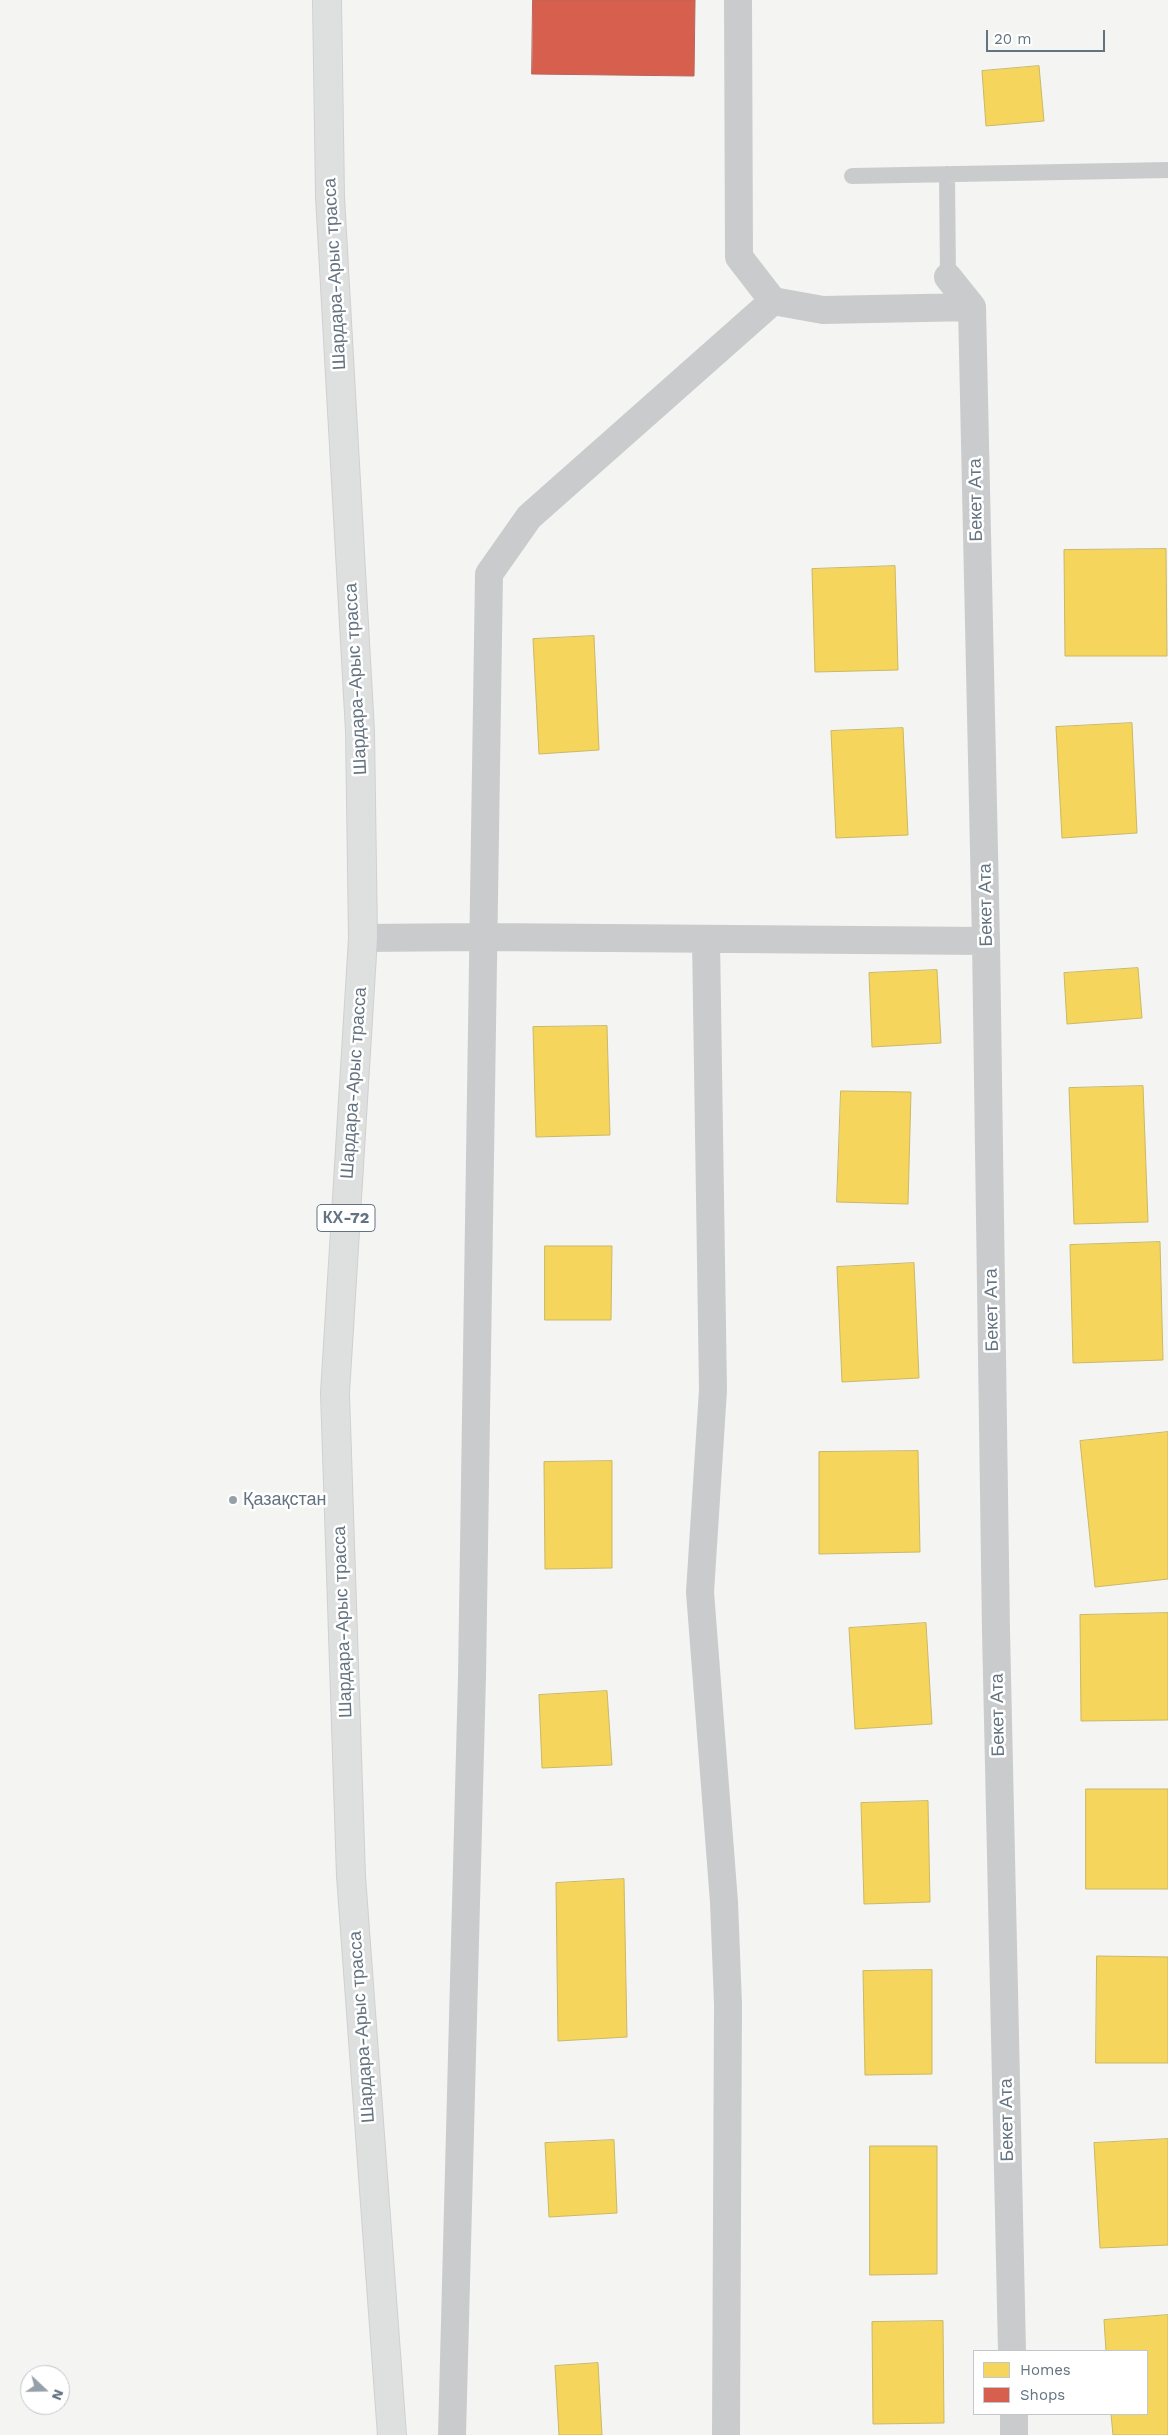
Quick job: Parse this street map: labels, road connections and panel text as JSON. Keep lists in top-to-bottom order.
{
  "streets": {
    "main road": ["Шардара-Арыс трасса", "КХ-72"],
    "street": ["Бекет Ата"]
  },
  "places": ["Қазақстан"],
  "legend": ["Homes", "Shops"],
  "scale_bar": "20 m",
  "north": "right"
}
